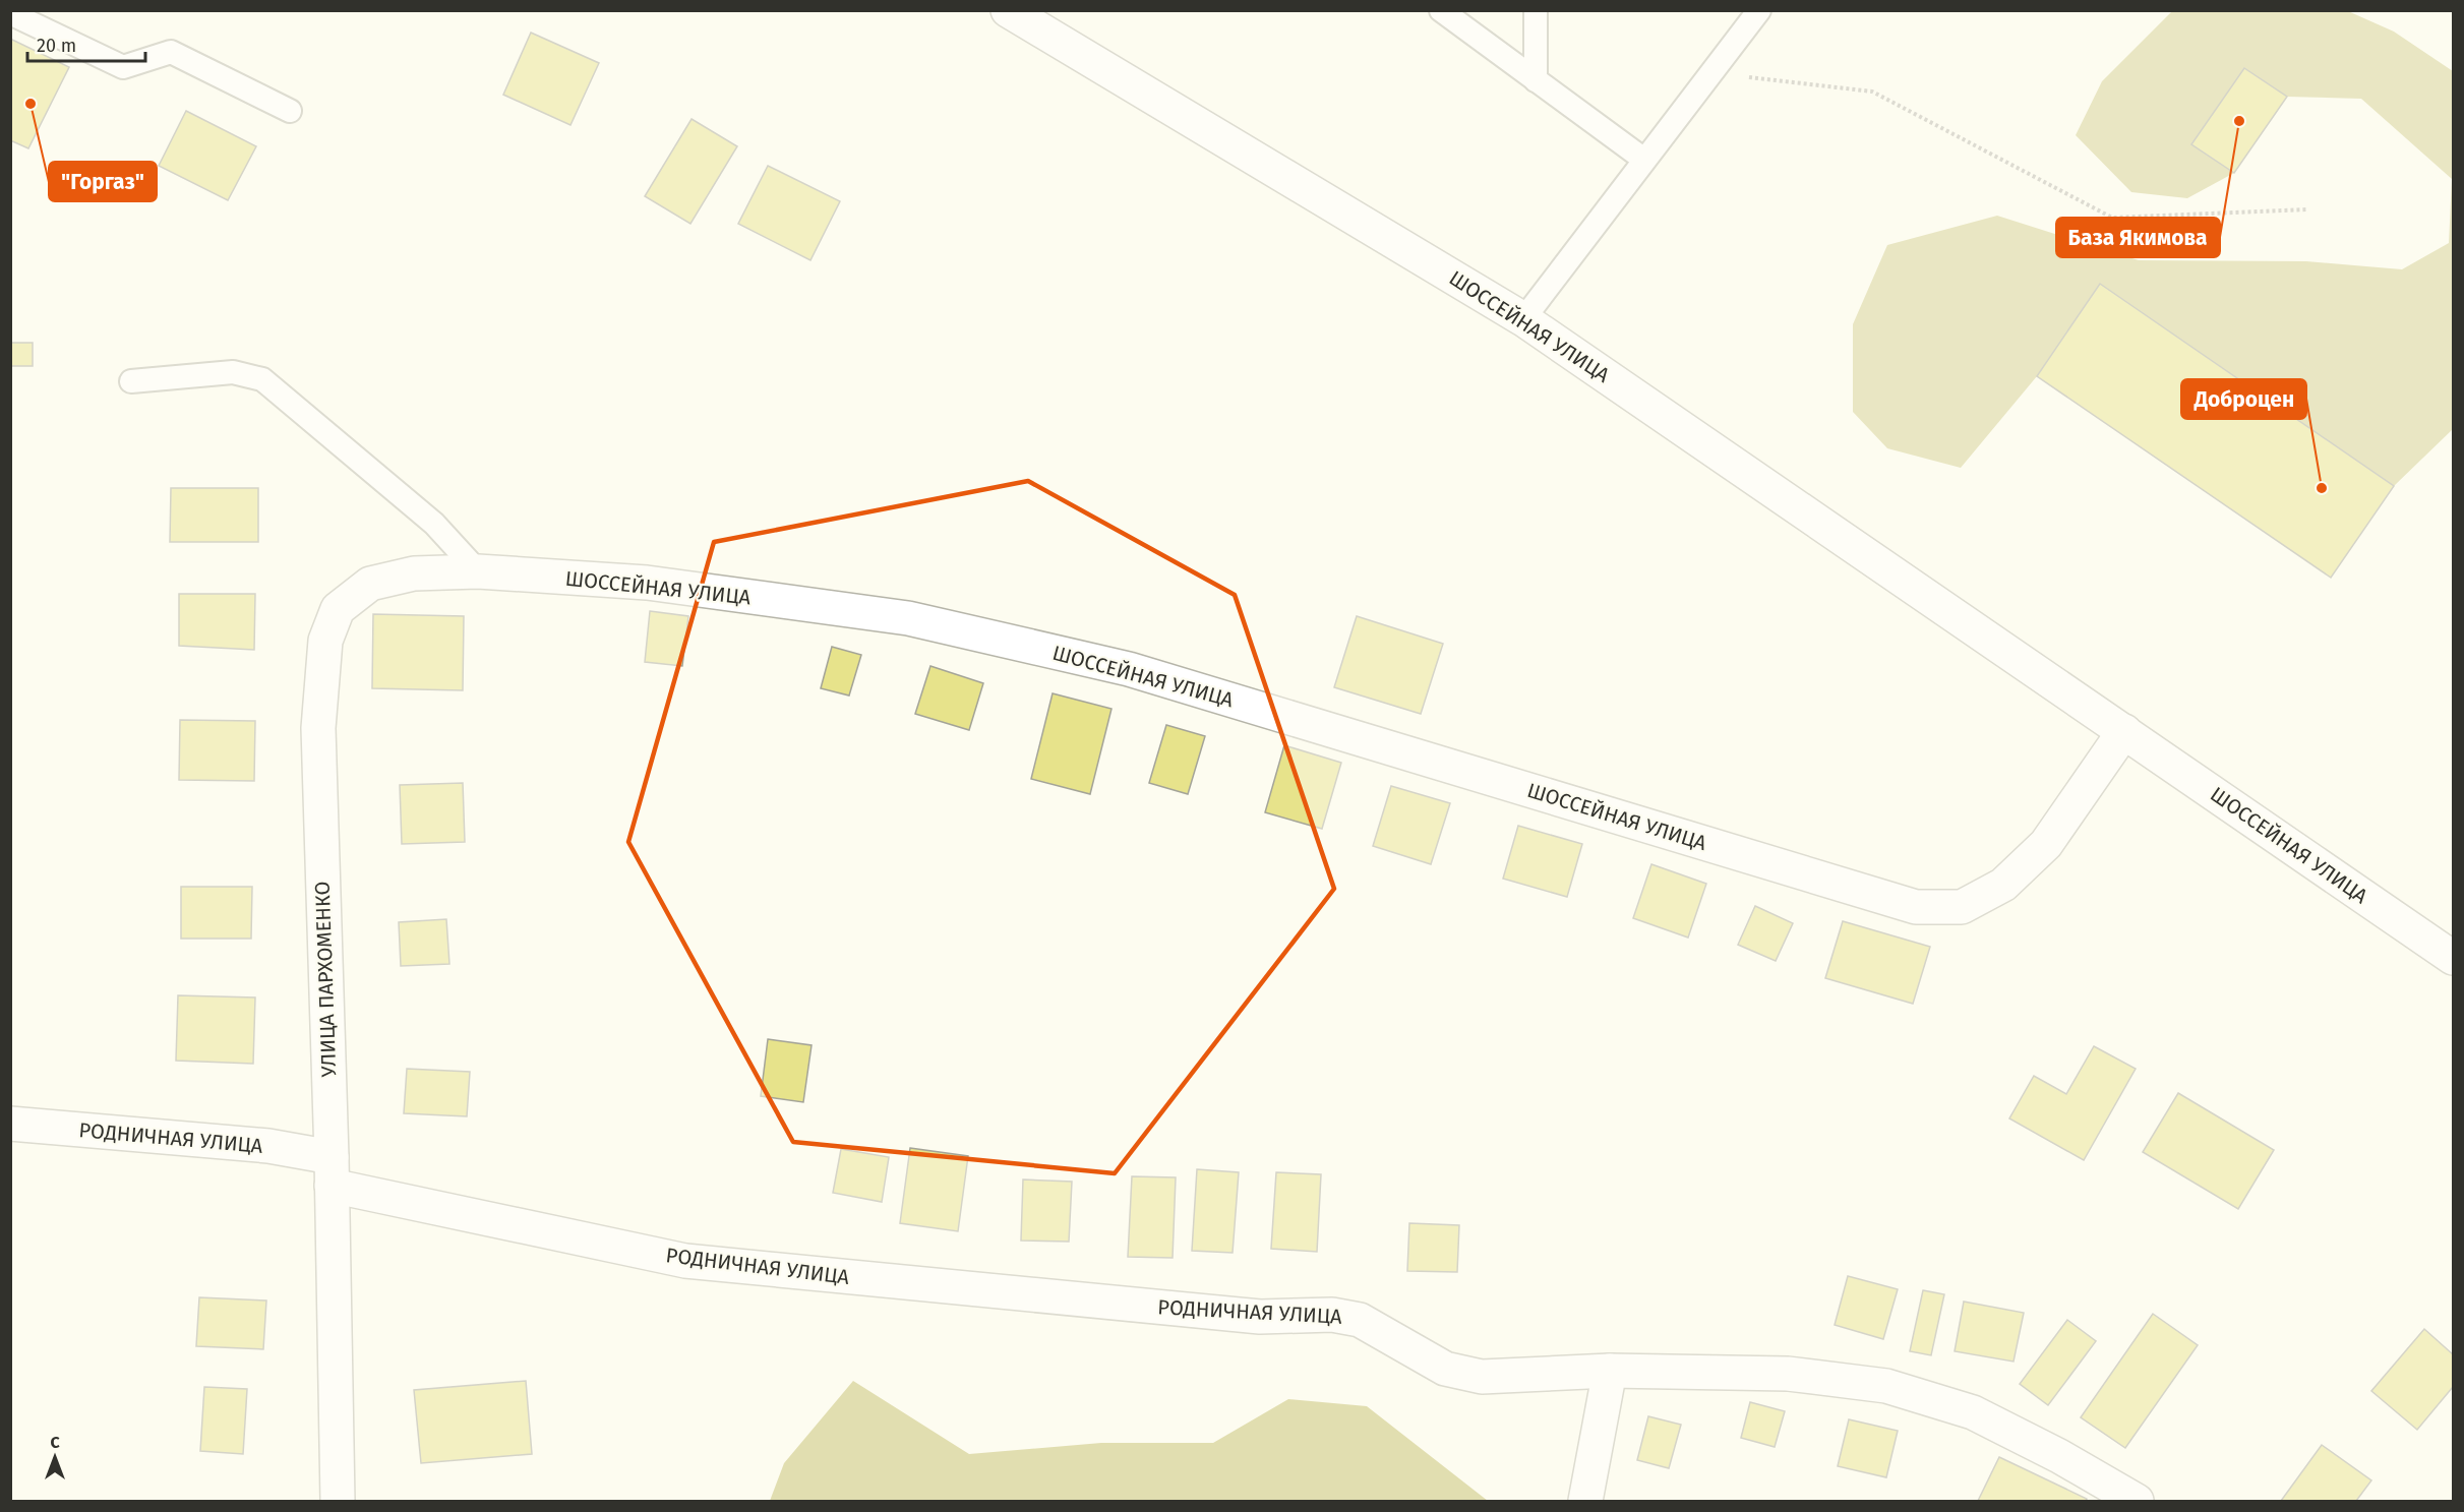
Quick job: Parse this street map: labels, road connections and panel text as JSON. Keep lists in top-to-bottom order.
{
  "streets": {
    "street": ["ШОССЕЙНАЯ УЛИЦА", "УЛИЦА ПАРХОМЕНКО", "РОДНИЧНАЯ УЛИЦА"]
  },
  "crossings": [
    ["ШОССЕЙНАЯ УЛИЦА", "УЛИЦА ПАРХОМЕНКО"],
    ["УЛИЦА ПАРХОМЕНКО", "РОДНИЧНАЯ УЛИЦА"]
  ],
  "places": ["\"Горгаз\"", "База Якимова", "Доброцен"],
  "scale_bar": "20 m",
  "north": "top"
}
